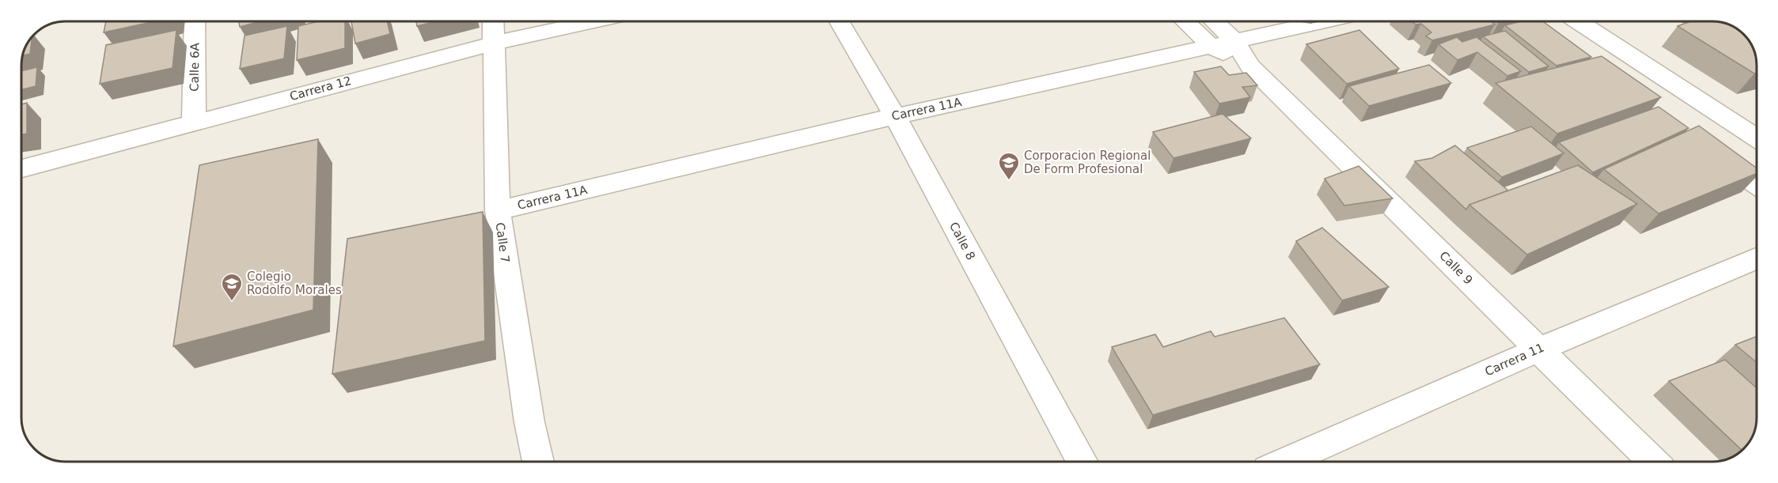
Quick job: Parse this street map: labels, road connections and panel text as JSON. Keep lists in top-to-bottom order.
{
  "streets": {
    "street": [
      "Calle 6A",
      "Carrera 12",
      "Carrera 11A",
      "Calle 8",
      "Calle 7",
      "Calle 9",
      "Carrera 11"
    ]
  },
  "crossings": [
    ["Calle 6A", "Carrera 12"],
    ["Carrera 12", "Calle 7"],
    ["Carrera 11A", "Calle 8"],
    ["Carrera 11A", "Calle 7"],
    ["Carrera 11A", "Calle 9"],
    ["Calle 9", "Carrera 11"]
  ],
  "places": {
    "school or university": ["Corporacion Regional De Form Profesional", "Colegio Rodolfo Morales"]
  }
}
